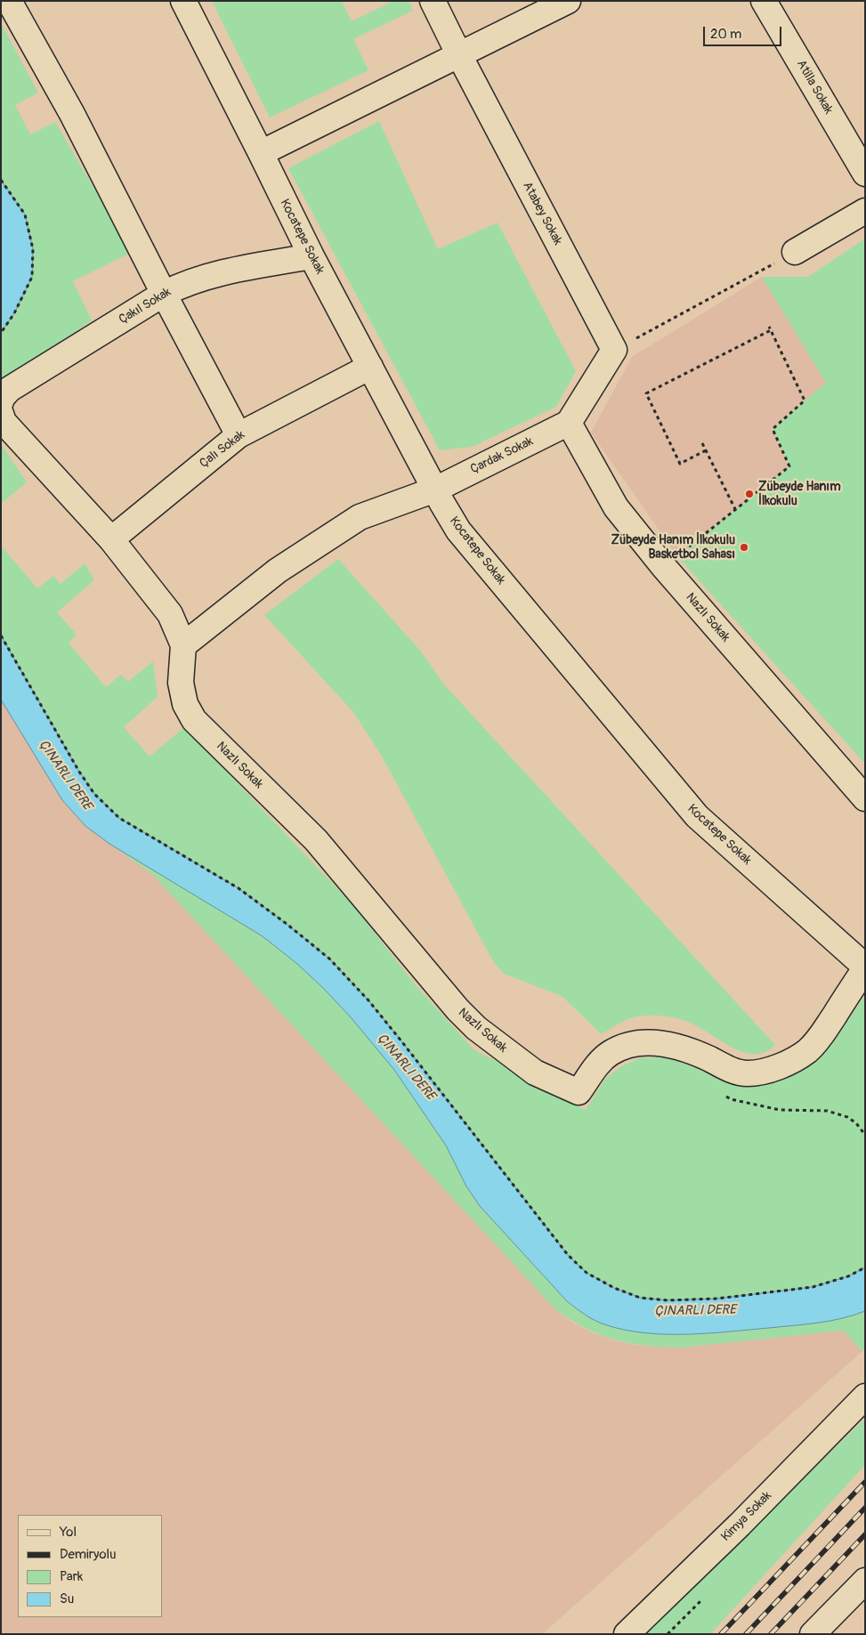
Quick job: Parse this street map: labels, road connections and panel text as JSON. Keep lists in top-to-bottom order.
{
  "streets": {
    "street": [
      "Atilla Sokak",
      "Atabey Sokak",
      "Kocatepe Sokak",
      "Çakıl Sokak",
      "Çalı Sokak",
      "Çardak Sokak",
      "Nazlı Sokak",
      "Kimya Sokak"
    ]
  },
  "crossings": [
    ["Kocatepe Sokak", "Çakıl Sokak"],
    ["Kocatepe Sokak", "Çalı Sokak"],
    ["Kocatepe Sokak", "Çardak Sokak"],
    ["Kocatepe Sokak", "Nazlı Sokak"],
    ["Çardak Sokak", "Nazlı Sokak"]
  ],
  "water": ["ÇINARLI DERE"],
  "places": ["Zübeyde Hanım İlkokulu", "Zübeyde Hanım İlkokulu Basketbol Sahası"],
  "legend": [
    "Yol",
    "Demiryolu",
    "Park",
    "Su"
  ],
  "scale_bar": "20 m"
}
